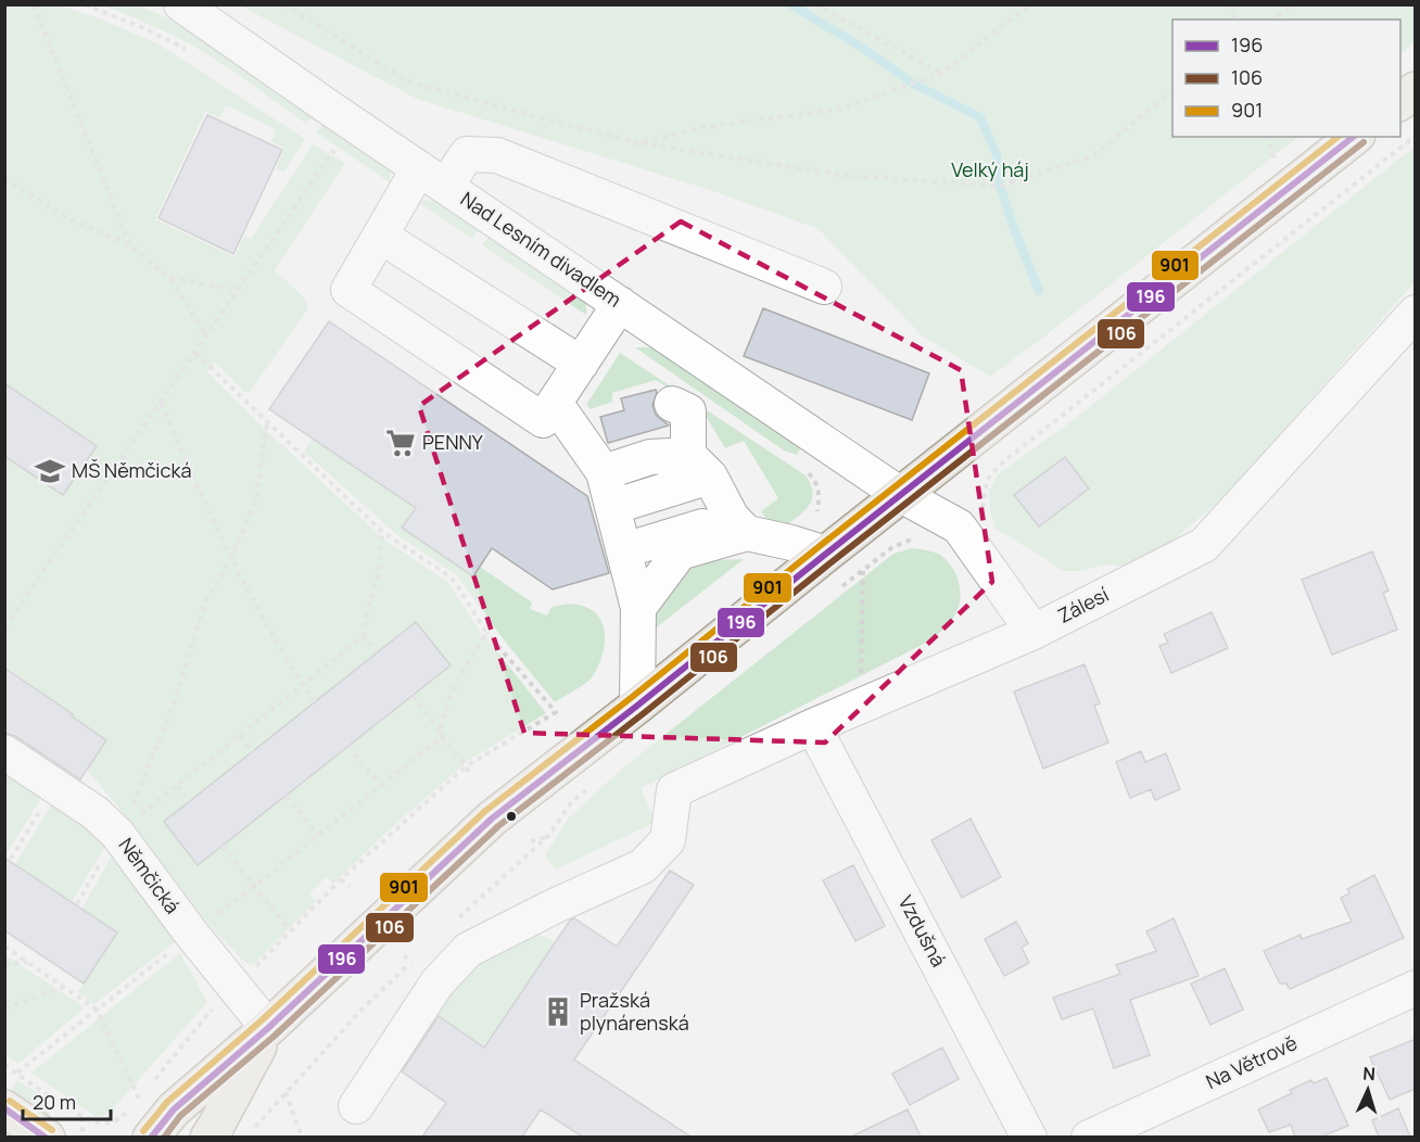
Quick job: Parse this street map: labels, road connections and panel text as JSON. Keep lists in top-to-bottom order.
{
  "streets": {
    "street": [
      "Nad Lesním divadlem",
      "Zálesí",
      "Němčická",
      "Vzdušná",
      "Na Větrově"
    ]
  },
  "crossings": [
    ["Zálesí", "Vzdušná"]
  ],
  "parks": ["Velký háj"],
  "places": {
    "supermarket": ["PENNY"],
    "school or university": ["MŠ Němčická"],
    "building": ["Pražská plynárenská"]
  },
  "lines": ["transit line 196", "transit line 901", "transit line 106"],
  "legend": ["196", "106", "901"],
  "scale_bar": "20 m",
  "north": "top"
}
